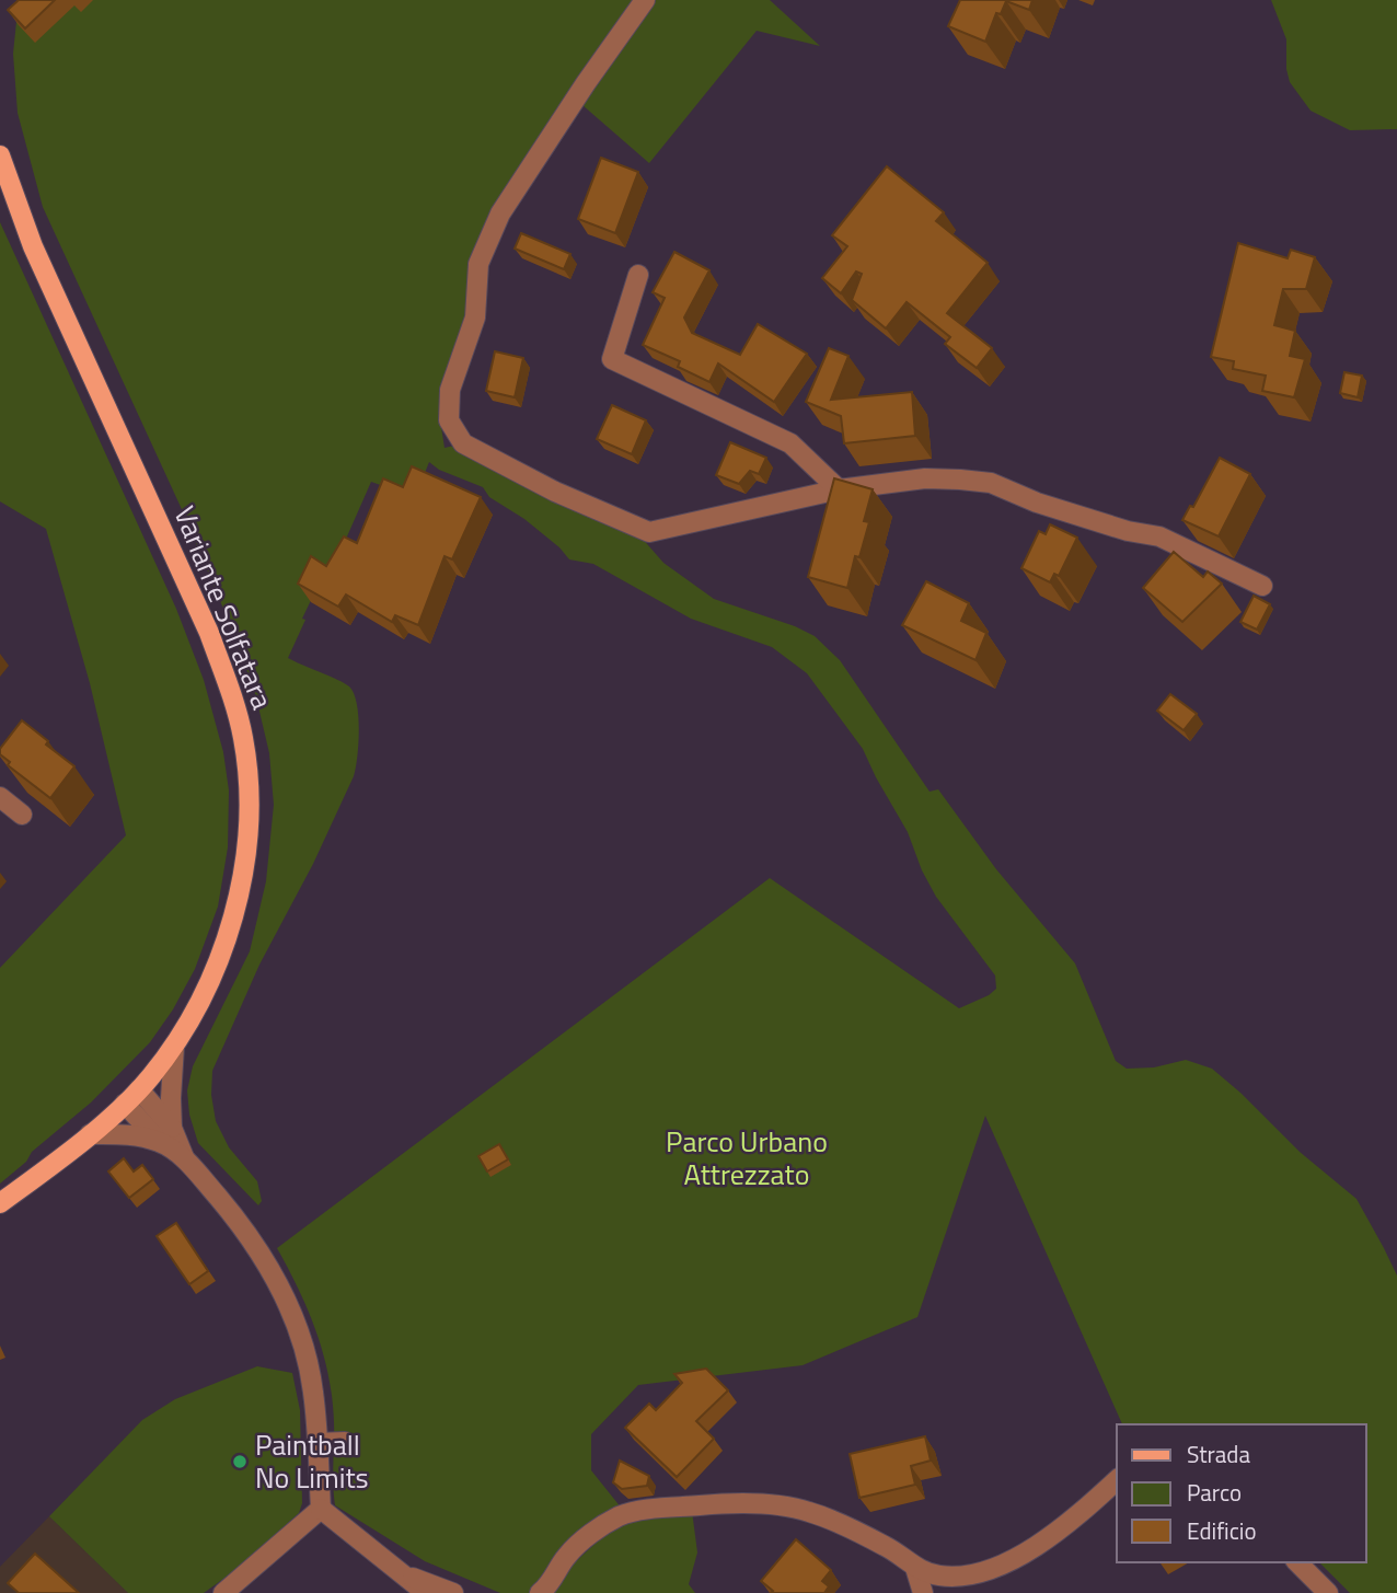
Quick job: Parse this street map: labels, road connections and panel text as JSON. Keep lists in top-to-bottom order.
{
  "streets": {
    "main road": ["Variante Solfatara"]
  },
  "parks": ["Parco Urbano Attrezzato"],
  "places": ["Paintball No Limits"],
  "legend": ["Strada", "Parco", "Edificio"]
}
